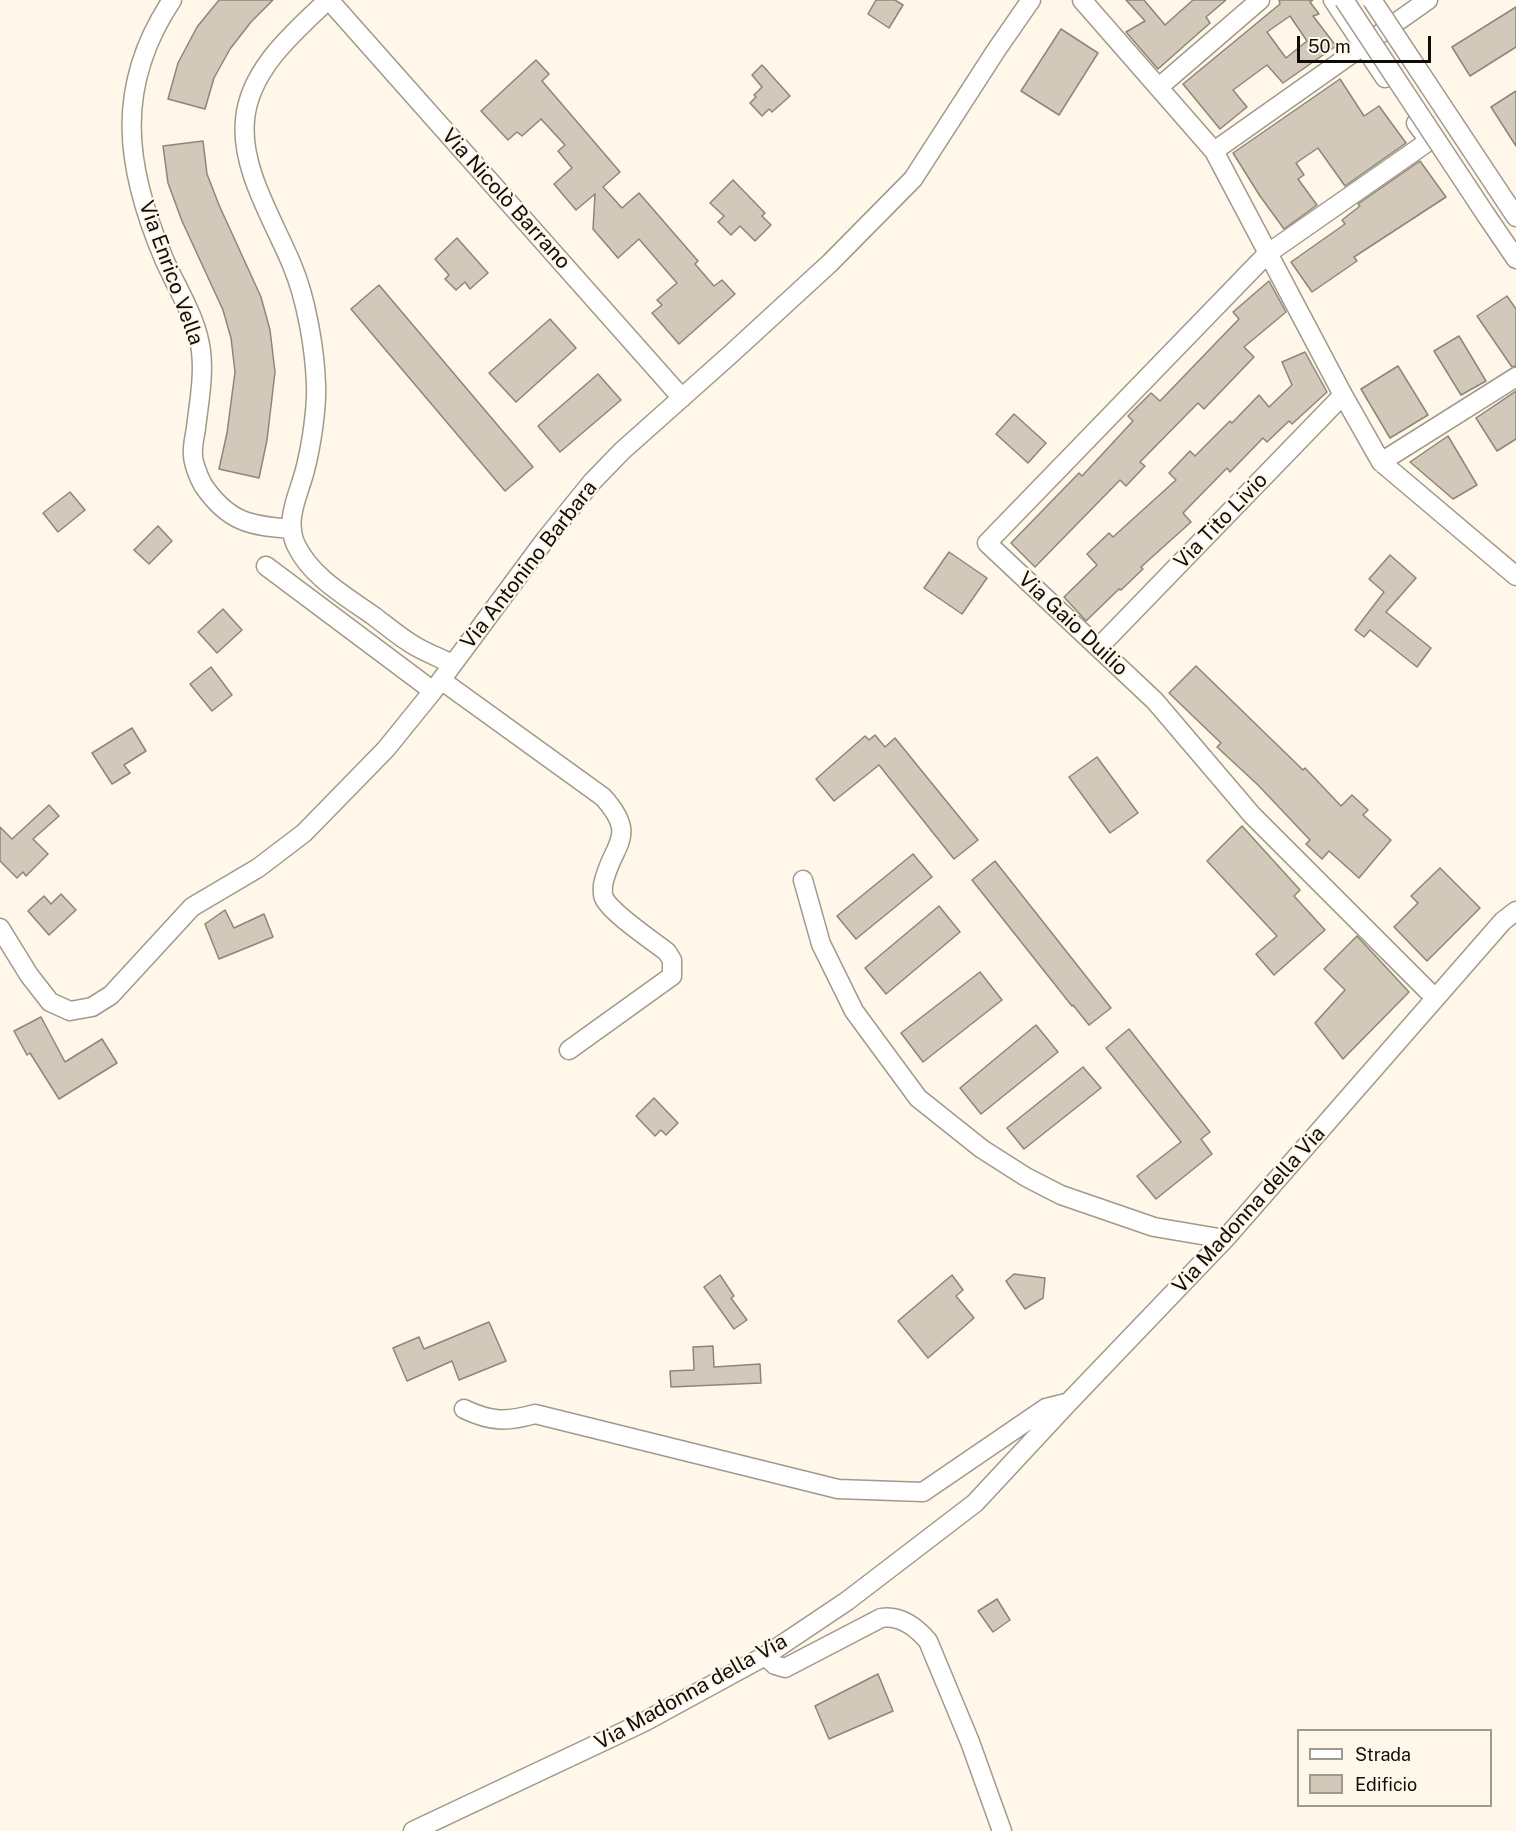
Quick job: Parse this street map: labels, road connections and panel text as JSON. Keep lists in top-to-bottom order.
{
  "streets": {
    "street": [
      "Via Nicolò Barrano",
      "Via Enrico Vella",
      "Via Tito Livio",
      "Via Antonino Barbara",
      "Via Gaio Duilio",
      "Via Madonna della Via"
    ]
  },
  "crossings": [
    ["Via Nicolò Barrano", "Via Antonino Barbara"],
    ["Via Tito Livio", "Via Gaio Duilio"],
    ["Via Gaio Duilio", "Via Madonna della Via"]
  ],
  "legend": ["Strada", "Edificio"],
  "scale_bar": "50 m"
}
